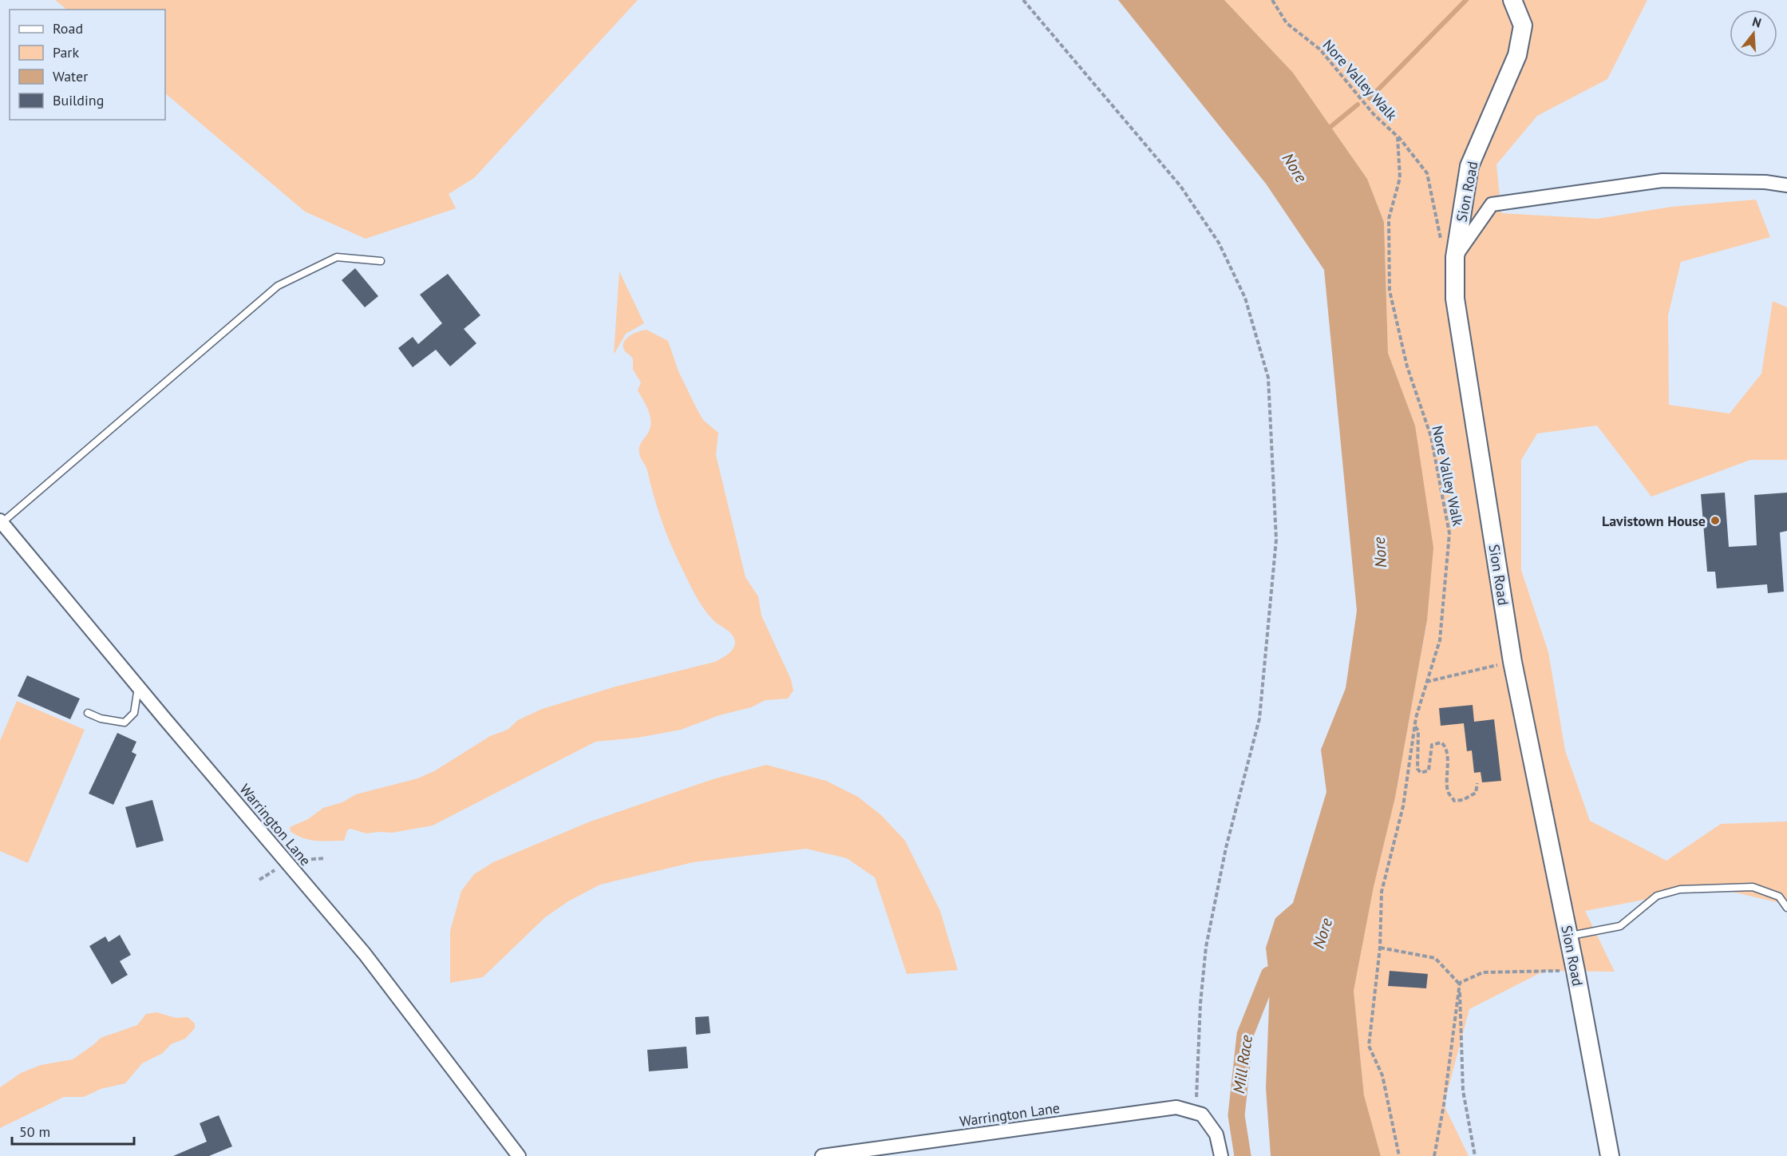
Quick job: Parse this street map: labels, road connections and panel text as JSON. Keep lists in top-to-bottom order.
{
  "streets": {
    "street": ["Sion Road", "Warrington Lane"],
    "path": ["Nore Valley Walk"]
  },
  "water": ["Nore", "Mill Race"],
  "places": ["Lavistown House"],
  "legend": [
    "Road",
    "Park",
    "Water",
    "Building"
  ],
  "scale_bar": "50 m",
  "north": "top"
}
